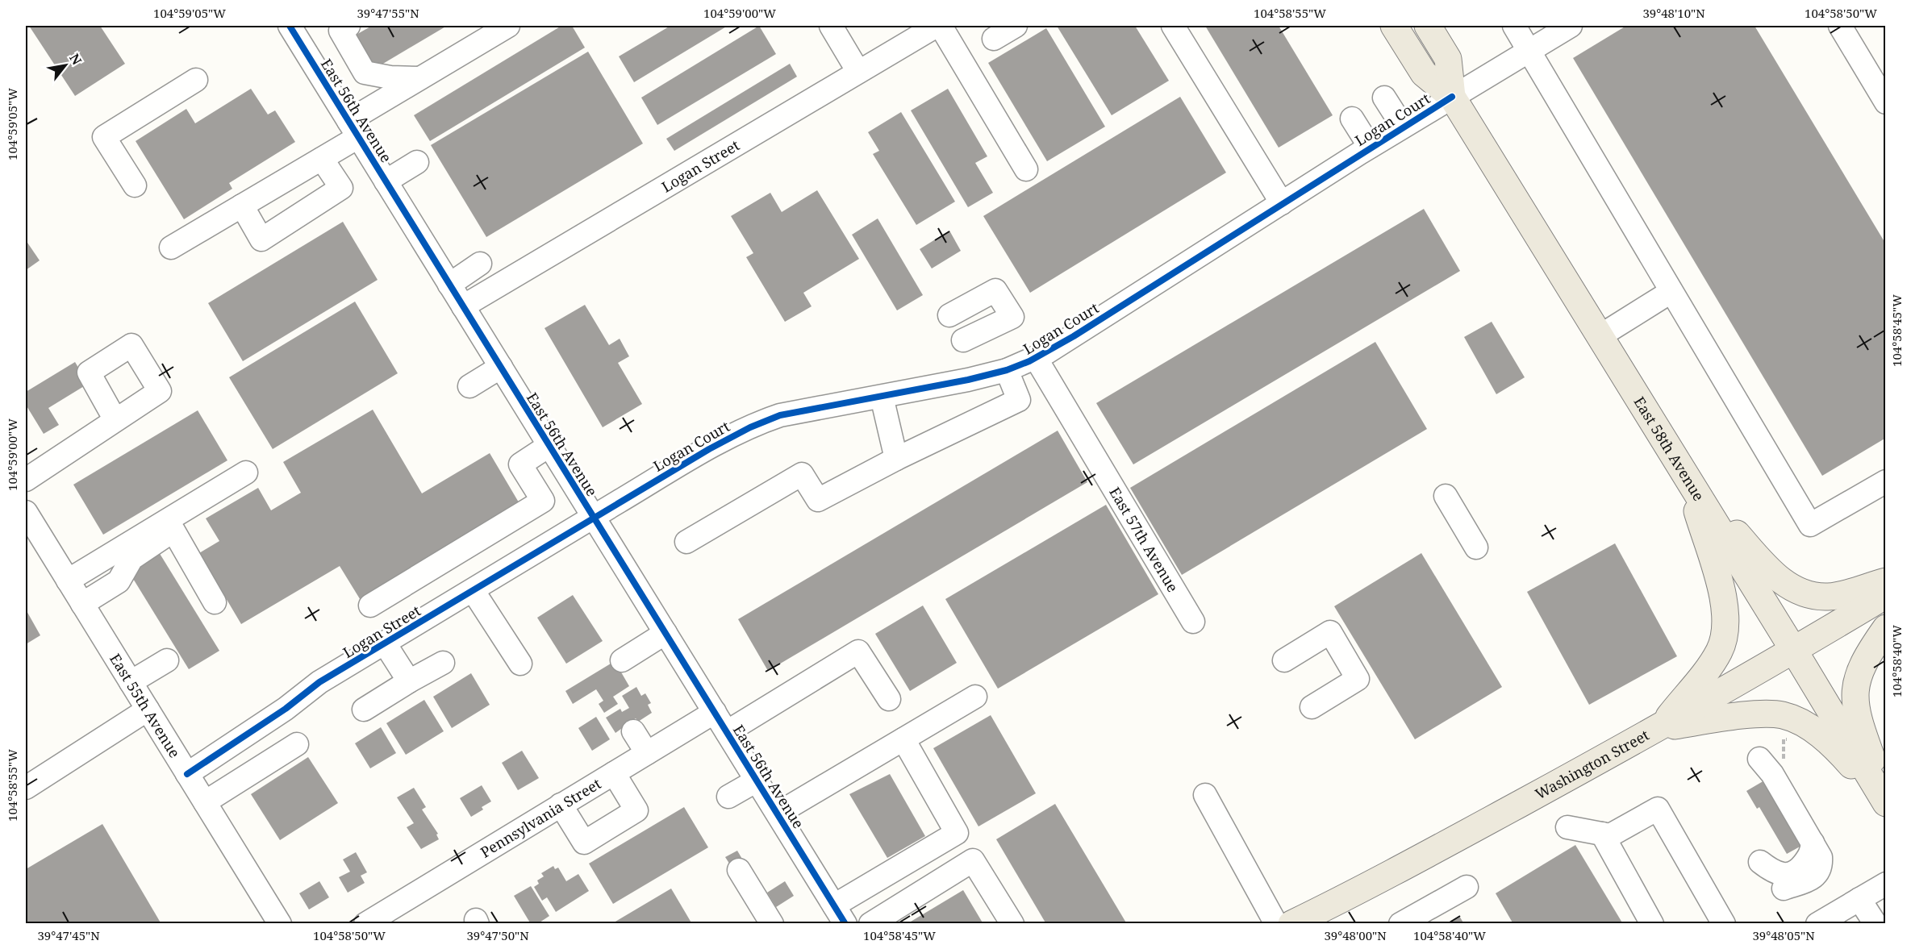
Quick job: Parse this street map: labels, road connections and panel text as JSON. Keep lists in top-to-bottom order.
{
  "streets": {
    "main road": ["East 58th Avenue", "Washington Street"],
    "street": [
      "East 56th Avenue",
      "Logan Court",
      "Logan Street",
      "East 57th Avenue",
      "East 55th Avenue",
      "Pennsylvania Street"
    ]
  },
  "crossings": [
    ["East 56th Avenue", "Logan Court"],
    ["East 56th Avenue", "Logan Street"],
    ["East 56th Avenue", "Pennsylvania Street"],
    ["Logan Court", "Logan Street"],
    ["Logan Court", "East 58th Avenue"],
    ["Logan Court", "East 57th Avenue"],
    ["Logan Street", "East 55th Avenue"],
    ["East 58th Avenue", "Washington Street"]
  ],
  "north": "top right",
  "coordinates": [
    "104°59'05\"W",
    "39°47'55\"N",
    "104°59'00\"W",
    "104°58'55\"W",
    "39°48'10\"N",
    "104°58'50\"W",
    "104°58'45\"W",
    "104°58'40\"W",
    "39°47'45\"N",
    "39°47'50\"N",
    "39°48'00\"N",
    "39°48'05\"N"
  ]
}
